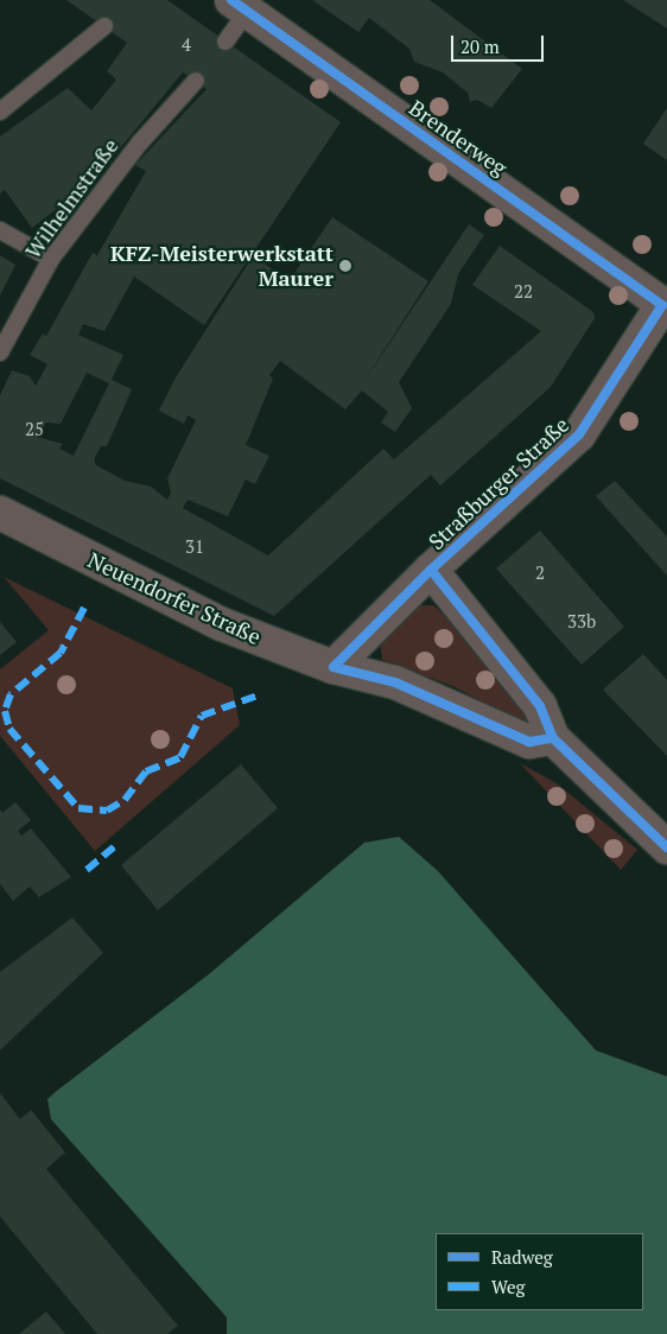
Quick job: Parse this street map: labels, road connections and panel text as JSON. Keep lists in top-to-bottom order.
{
  "streets": {
    "street": ["Brenderweg", "Straßburger Straße", "Neuendorfer Straße"],
    "lane": ["Wilhelmstraße"]
  },
  "crossings": [
    ["Brenderweg", "Straßburger Straße"],
    ["Straßburger Straße", "Neuendorfer Straße"]
  ],
  "places": ["KFZ-Meisterwerkstatt Maurer"],
  "house_numbers": [
    "4",
    "22",
    "25",
    "31",
    "2",
    "33b"
  ],
  "legend": ["Radweg", "Weg"],
  "scale_bar": "20 m"
}
